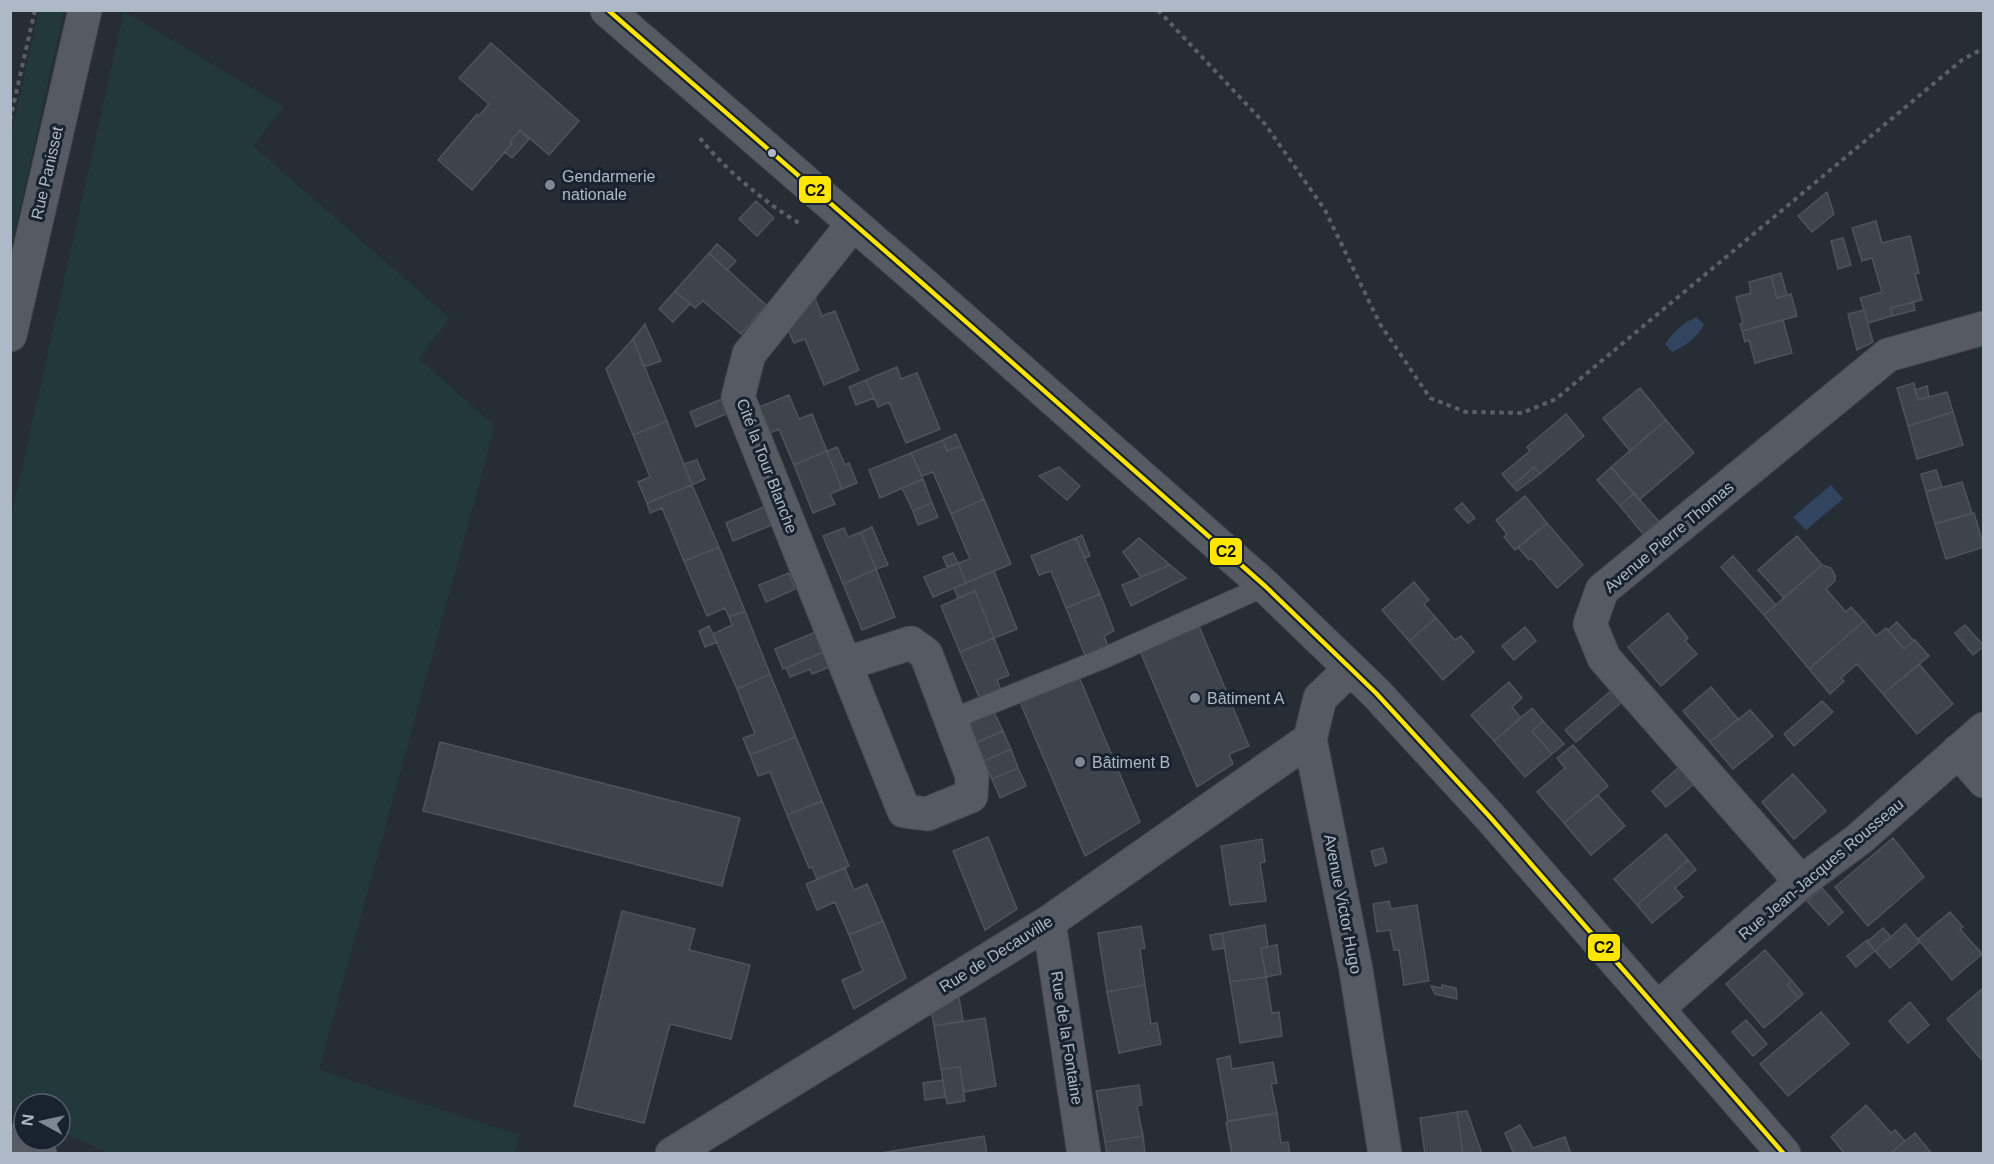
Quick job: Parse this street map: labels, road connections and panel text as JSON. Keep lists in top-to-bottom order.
{
  "streets": {
    "street": [
      "Rue Panisset",
      "Cité la Tour Blanche",
      "Avenue Pierre Thomas",
      "Rue Jean-Jacques Rousseau",
      "Avenue Victor Hugo",
      "Rue de Decauville",
      "Rue de la Fontaine"
    ]
  },
  "crossings": [
    ["Avenue Pierre Thomas", "Rue Jean-Jacques Rousseau"],
    ["Avenue Victor Hugo", "Rue de Decauville"],
    ["Rue de Decauville", "Rue de la Fontaine"]
  ],
  "places": ["Gendarmerie nationale", "Bâtiment A", "Bâtiment B"],
  "lines": ["transit line C2"],
  "north": "left"
}
